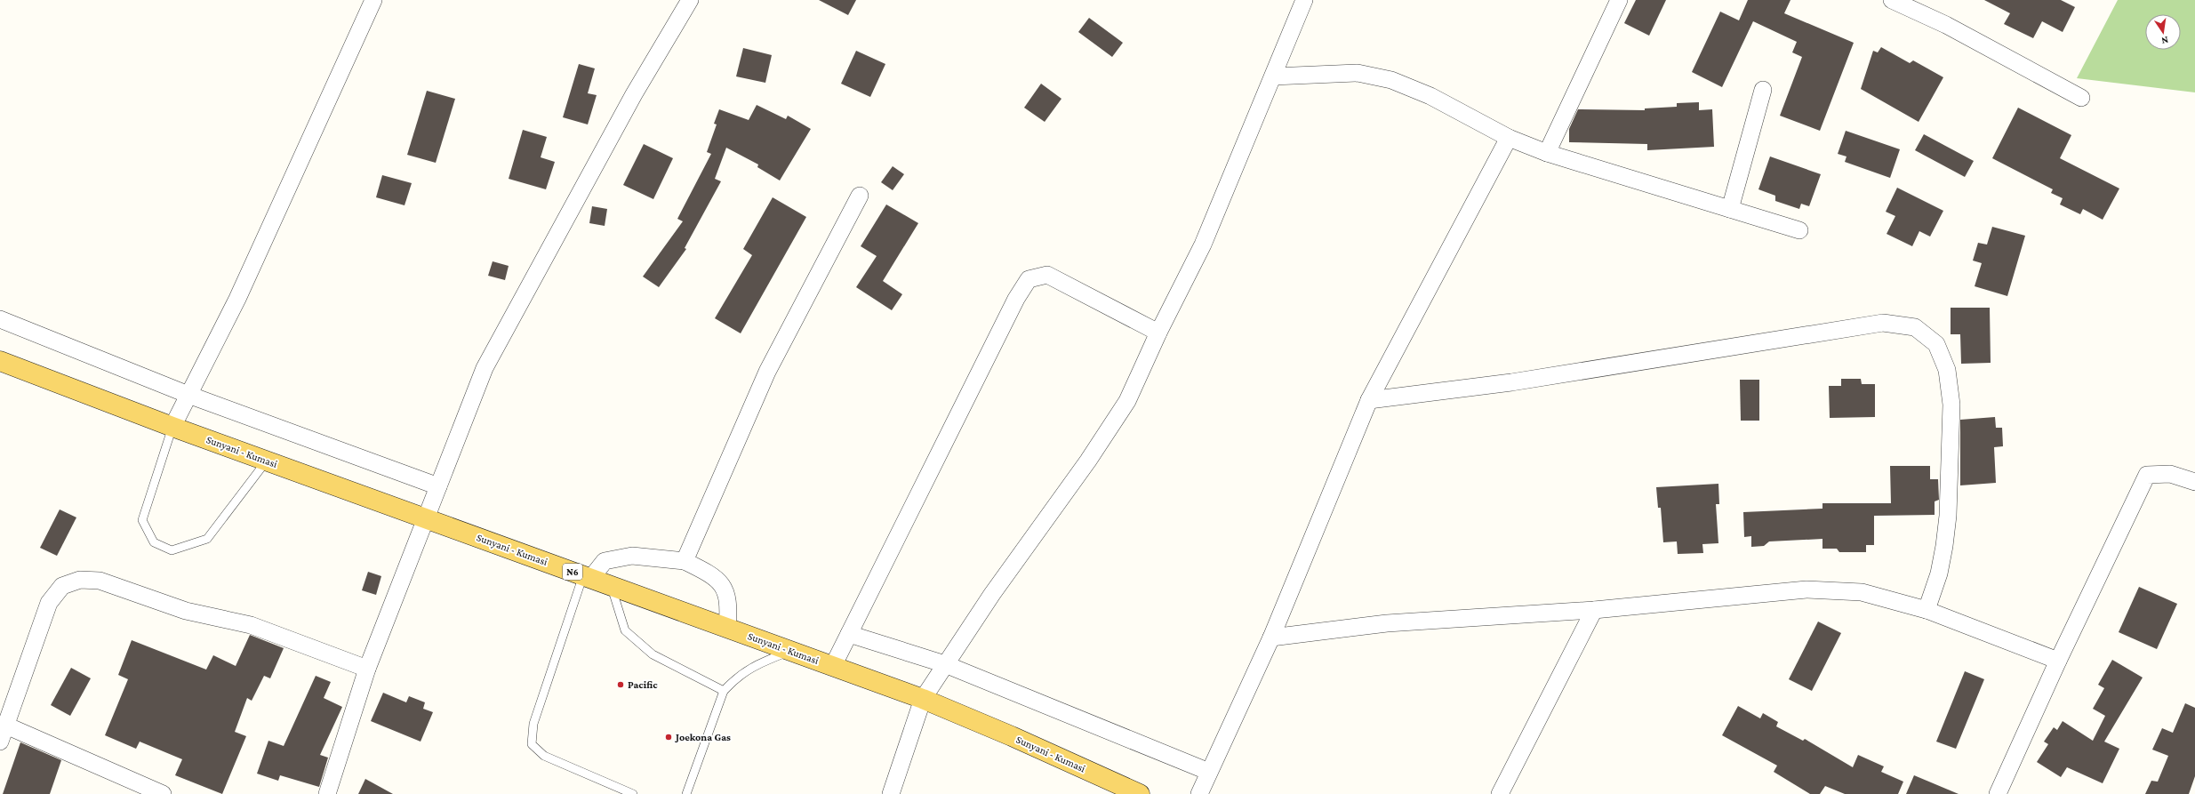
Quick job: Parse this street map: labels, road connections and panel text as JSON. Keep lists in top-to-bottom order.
{
  "streets": {
    "main road": ["Sunyani - Kumasi", "N6"]
  },
  "places": ["Pacific", "Joekona Gas"],
  "north": "bottom"
}
